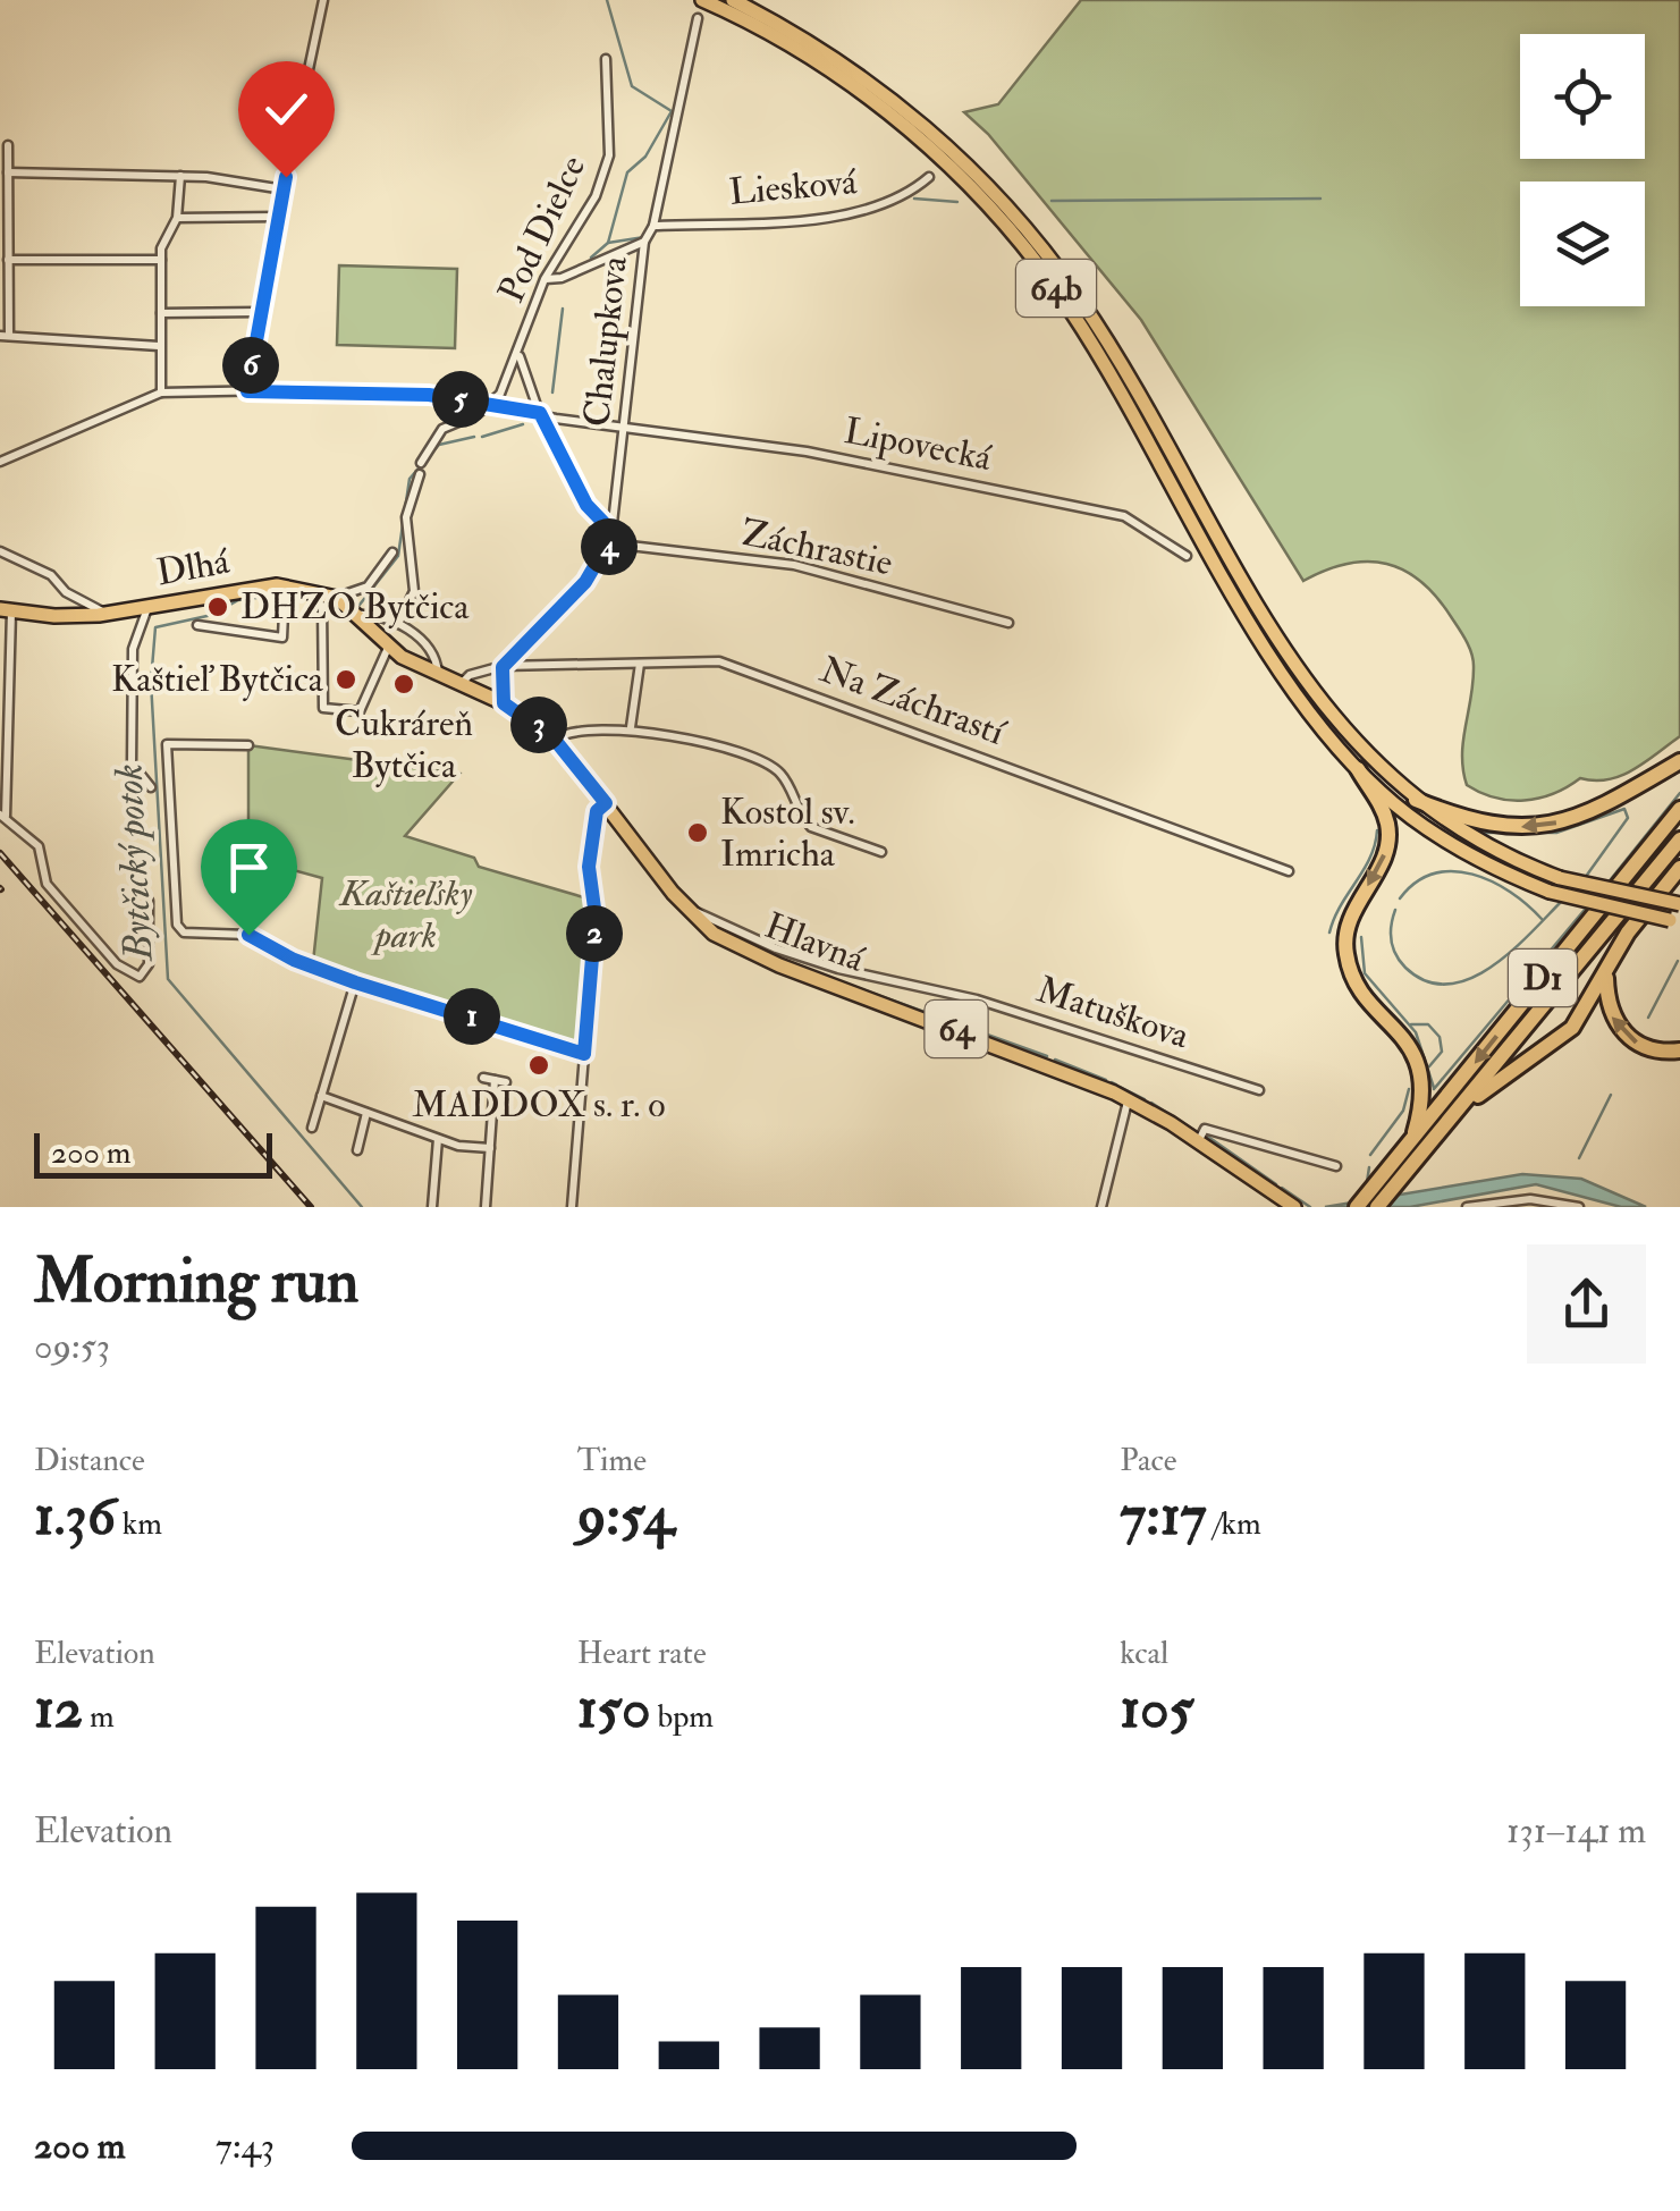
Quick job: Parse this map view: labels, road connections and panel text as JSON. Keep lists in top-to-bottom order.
{
  "streets": {
    "highway": ["D1"],
    "main road": [
      "64b",
      "Dlhá",
      "Hlavná",
      "64"
    ],
    "street": [
      "Liesková",
      "Pod Dielce",
      "Chalupkova",
      "Lipovecká",
      "Záchrastie",
      "Na Záchrastí",
      "Matuškova"
    ]
  },
  "crossings": [
    ["Liesková", "Chalupkova"],
    ["Pod Dielce", "Chalupkova"],
    ["Pod Dielce", "Lipovecká"],
    ["Chalupkova", "Lipovecká"],
    ["Chalupkova", "Záchrastie"],
    ["Chalupkova", "Na Záchrastí"],
    ["Dlhá", "Hlavná"],
    ["Hlavná", "Matuškova"]
  ],
  "water": ["Bytčický potok"],
  "parks": ["Kaštieľsky park"],
  "places": [
    "DHZO Bytčica",
    "Kaštieľ Bytčica",
    "Cukráreň Bytčica",
    "Kostol sv. Imricha",
    "MADDOX s. r. o"
  ],
  "scale_bar": "200 m",
  "page": {
    "pins": [
      "6",
      "5",
      "4",
      "3",
      "2",
      "1"
    ],
    "scale": "200 m",
    "heading": ["Morning run", "09:53"],
    "stats": [
      ["Distance", "1.36 km"],
      ["Time", "9:54"],
      ["Pace", "7:17 /km"],
      ["Elevation", "12 m"],
      ["Heart rate", "150 bpm"],
      ["kcal", "105"]
    ],
    "chart": ["Elevation", "131–141 m"],
    "list": [
      {
        "name": "200 m",
        "note": "7:43"
      }
    ]
  }
}
